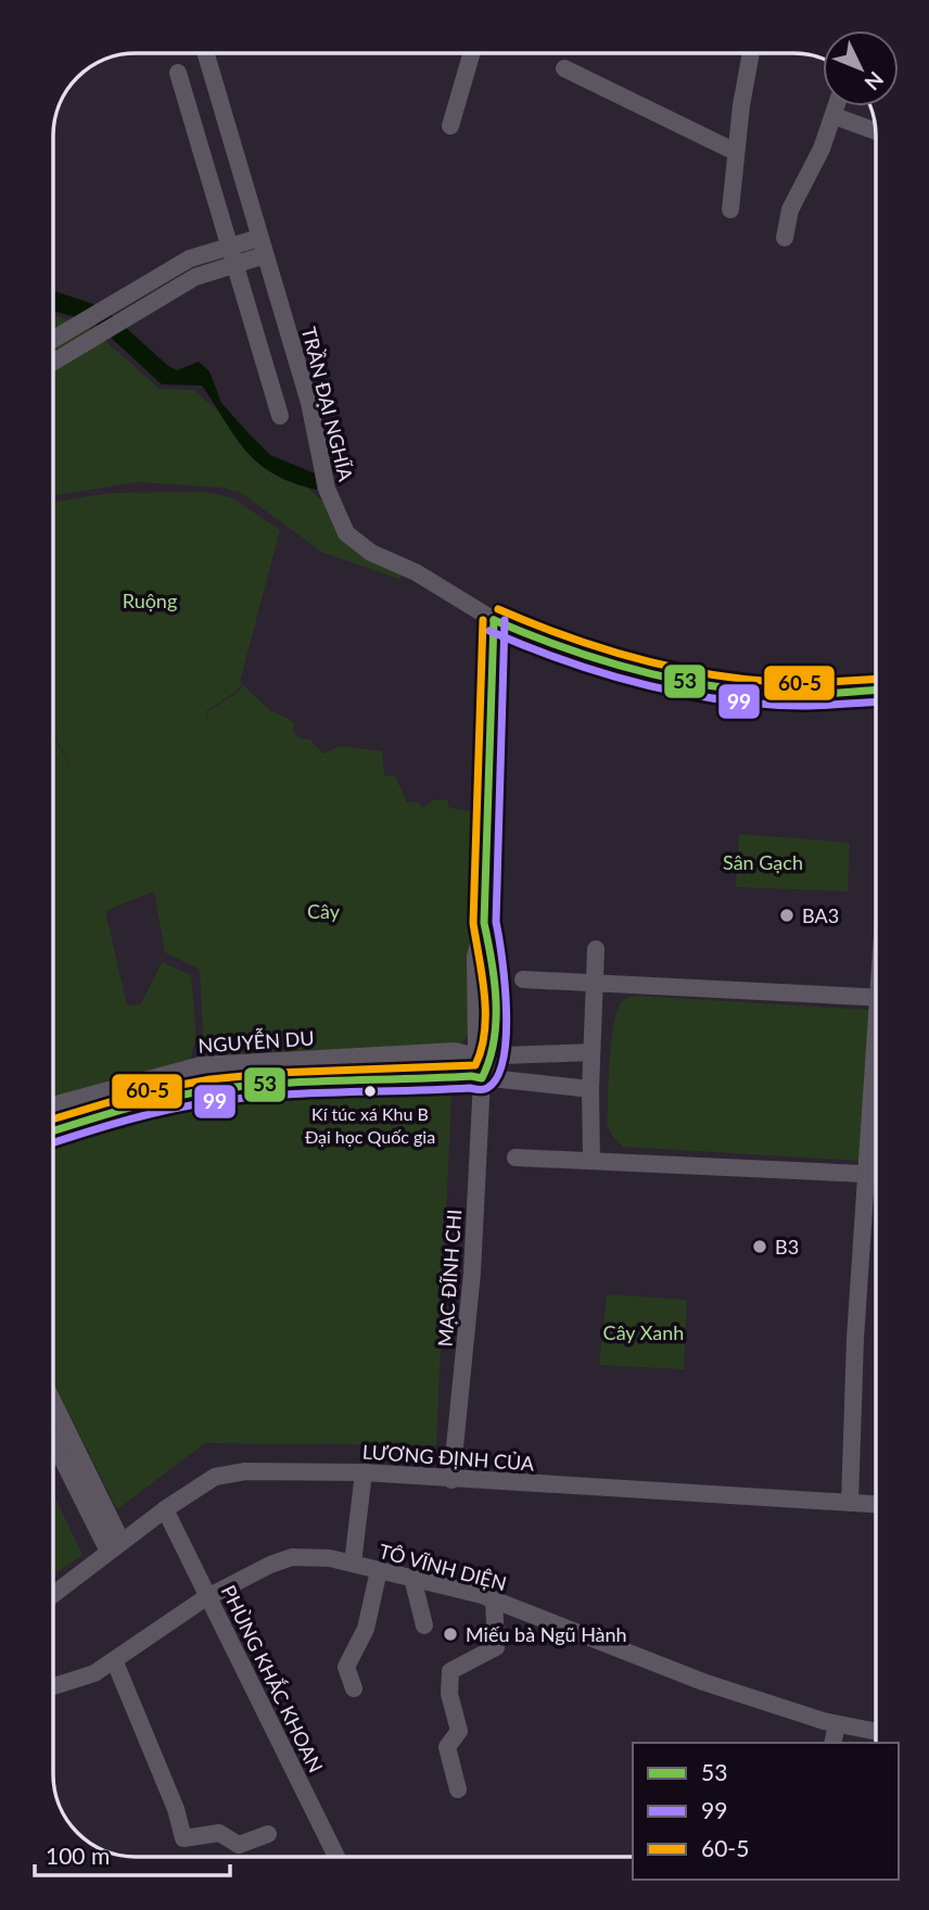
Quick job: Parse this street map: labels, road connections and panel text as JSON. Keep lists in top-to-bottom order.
{
  "streets": {
    "street": [
      "TRẦN ĐẠI NGHĨA",
      "NGUYỄN DU",
      "MẠC ĐĨNH CHI",
      "LƯƠNG ĐỊNH CỦA",
      "TÔ VĨNH DIỆN",
      "PHÙNG KHẮC KHOAN"
    ]
  },
  "crossings": [
    ["TRẦN ĐẠI NGHĨA", "MẠC ĐĨNH CHI"],
    ["NGUYỄN DU", "MẠC ĐĨNH CHI"],
    ["MẠC ĐĨNH CHI", "LƯƠNG ĐỊNH CỦA"],
    ["LƯƠNG ĐỊNH CỦA", "PHÙNG KHẮC KHOAN"],
    ["TÔ VĨNH DIỆN", "PHÙNG KHẮC KHOAN"]
  ],
  "parks": [
    "Ruộng",
    "Sân Gạch",
    "Cây",
    "Cây Xanh"
  ],
  "places": [
    "BA3",
    "Kí túc xá Khu B Đại học Quốc gia",
    "B3",
    "Miếu bà Ngũ Hành"
  ],
  "lines": ["transit line 60-5", "transit line 53", "transit line 99"],
  "legend": ["53", "99", "60-5"],
  "scale_bar": "100 m",
  "north": "bottom right"
}
